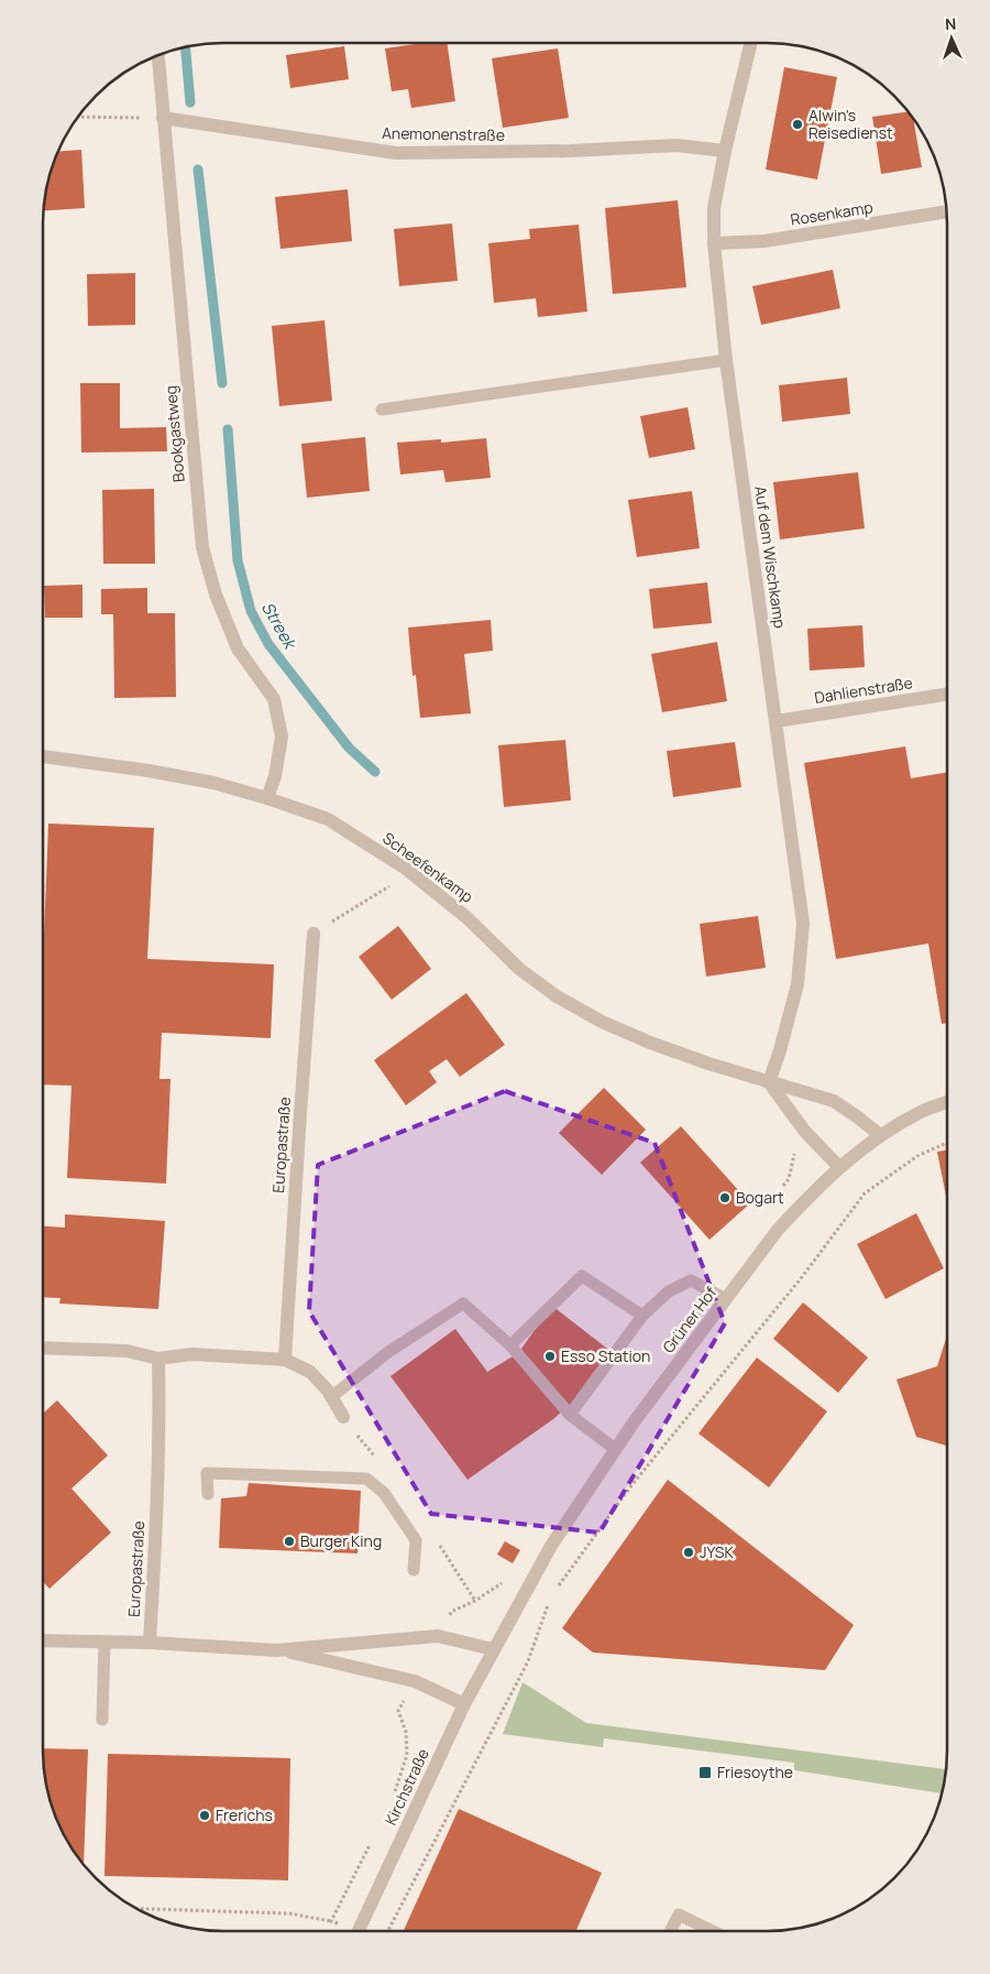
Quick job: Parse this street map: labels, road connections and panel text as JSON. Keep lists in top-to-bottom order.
{
  "streets": {
    "street": [
      "Anemonenstraße",
      "Rosenkamp",
      "Bookgastweg",
      "Auf dem Wischkamp",
      "Dahlienstraße",
      "Scheefenkamp",
      "Europastraße",
      "Grüner Hof",
      "Kirchstraße"
    ]
  },
  "crossings": [
    ["Anemonenstraße", "Bookgastweg"],
    ["Anemonenstraße", "Auf dem Wischkamp"],
    ["Rosenkamp", "Auf dem Wischkamp"],
    ["Bookgastweg", "Scheefenkamp"],
    ["Auf dem Wischkamp", "Dahlienstraße"],
    ["Auf dem Wischkamp", "Scheefenkamp"],
    ["Scheefenkamp", "Grüner Hof"],
    ["Grüner Hof", "Kirchstraße"]
  ],
  "water": ["Streek"],
  "places": {
    "other": [
      "Alwin's Reisedienst",
      "Bogart",
      "Esso Station",
      "Burger King",
      "JYSK",
      "Frerichs"
    ],
    "transit": ["Friesoythe"]
  },
  "north": "top"
}
